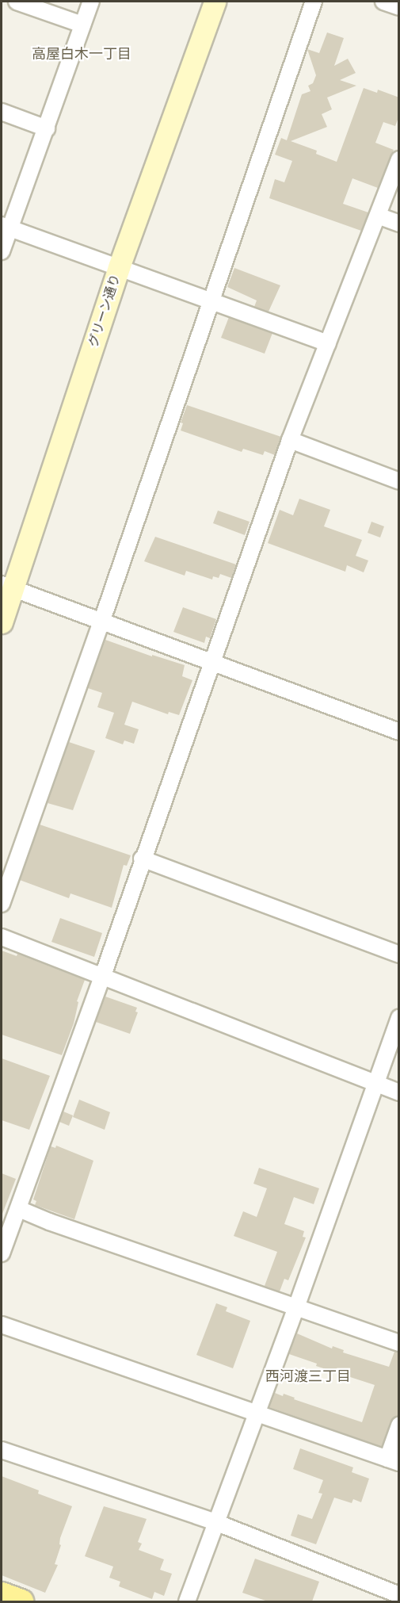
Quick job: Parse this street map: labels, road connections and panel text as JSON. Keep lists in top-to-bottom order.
{
  "streets": {
    "street": ["グリーン通り"]
  },
  "districts": ["高屋白木一丁目", "西河渡三丁目"]
}
